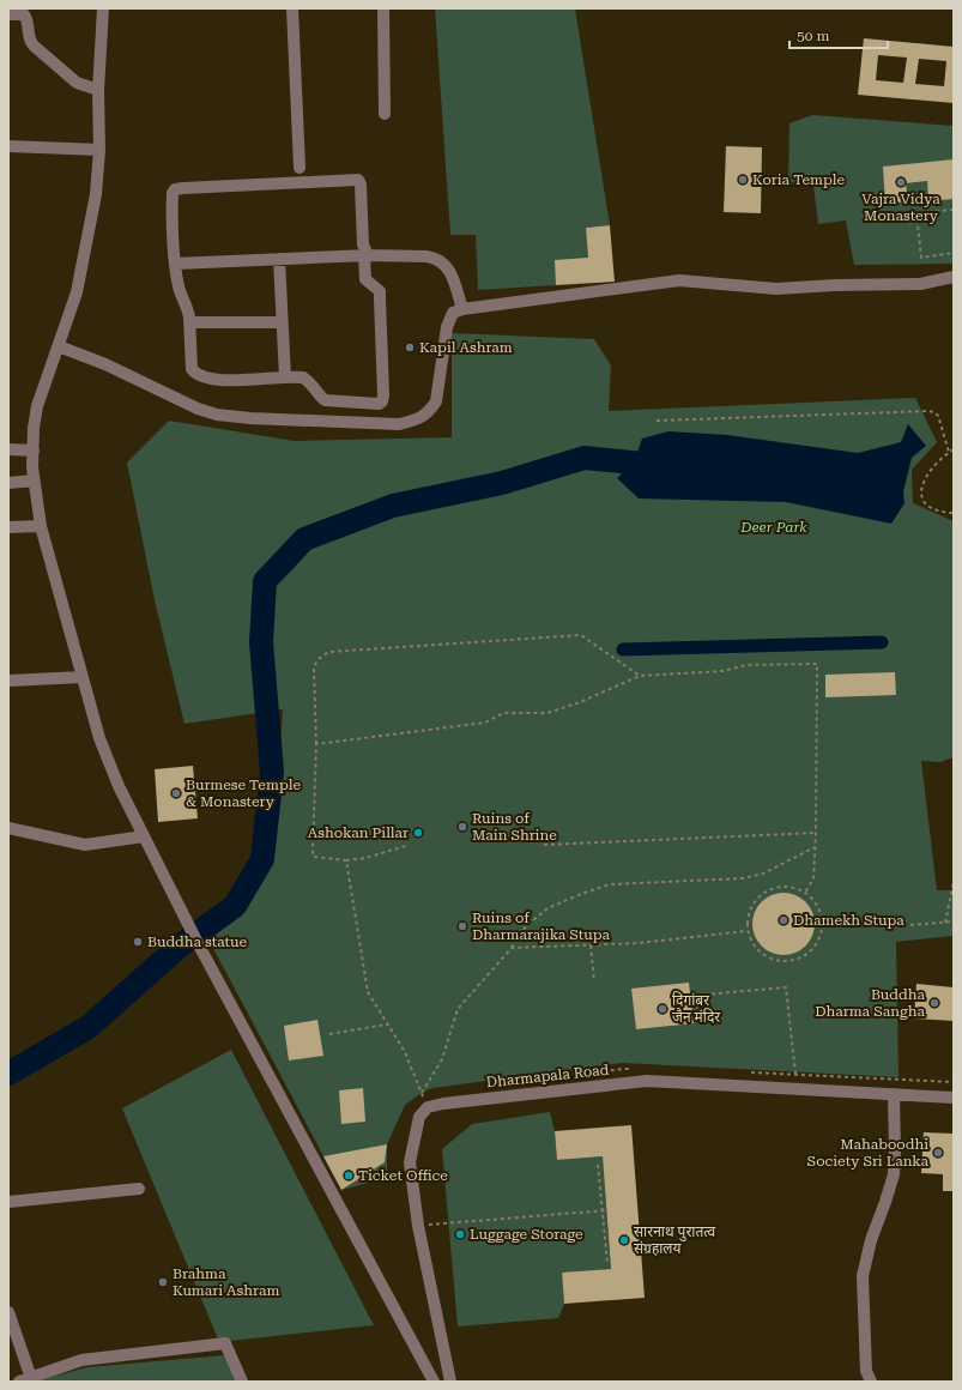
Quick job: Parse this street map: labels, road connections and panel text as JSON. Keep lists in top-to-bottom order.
{
  "streets": {
    "street": ["Dharmapala Road"]
  },
  "parks": ["Deer Park"],
  "places": [
    "Koria Temple",
    "Vajra Vidya Monastery",
    "Kapil Ashram",
    "Burmese Temple & Monastery",
    "Ruins of Main Shrine",
    "Ashokan Pillar",
    "Dhamekh Stupa",
    "Ruins of Dharmarajika Stupa",
    "Buddha statue",
    "Buddha Dharma Sangha",
    "दिगांबर जैन मंदिर",
    "Mahaboodhi Society Sri Lanka",
    "Ticket Office",
    "Luggage Storage",
    "सारनाथ पुरातत्व संग्रहालय",
    "Brahma Kumari Ashram"
  ],
  "scale_bar": "50 m"
}
